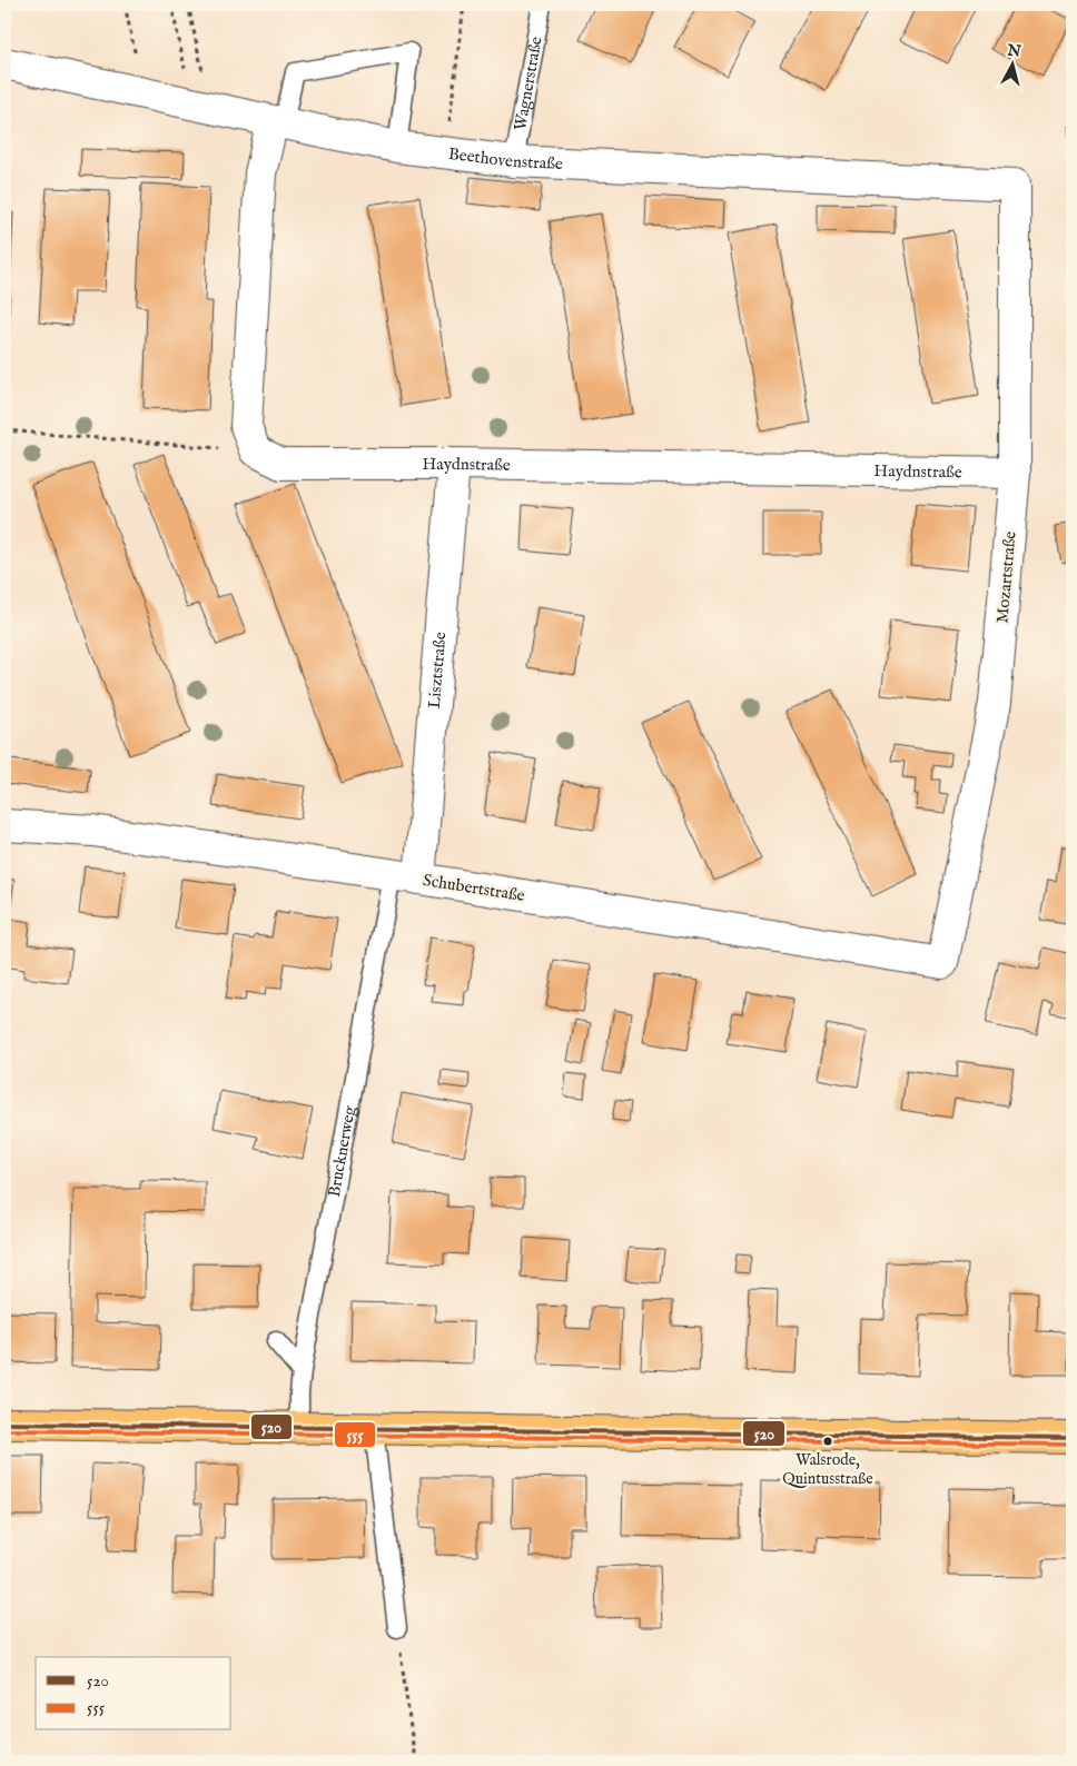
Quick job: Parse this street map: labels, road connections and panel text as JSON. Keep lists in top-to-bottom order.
{
  "streets": {
    "street": [
      "Beethovenstraße",
      "Haydnstraße",
      "Mozartstraße",
      "Lisztstraße",
      "Schubertstraße"
    ],
    "lane": ["Wagnerstraße", "Brucknerweg"]
  },
  "crossings": [
    ["Wagnerstraße", "Beethovenstraße"],
    ["Beethovenstraße", "Mozartstraße"],
    ["Haydnstraße", "Mozartstraße"],
    ["Haydnstraße", "Lisztstraße"],
    ["Mozartstraße", "Schubertstraße"],
    ["Lisztstraße", "Schubertstraße"],
    ["Lisztstraße", "Brucknerweg"],
    ["Schubertstraße", "Brucknerweg"]
  ],
  "places": ["Walsrode, Quintusstraße"],
  "lines": ["transit line 520", "transit line 555"],
  "legend": ["520", "555"],
  "north": "top"
}
